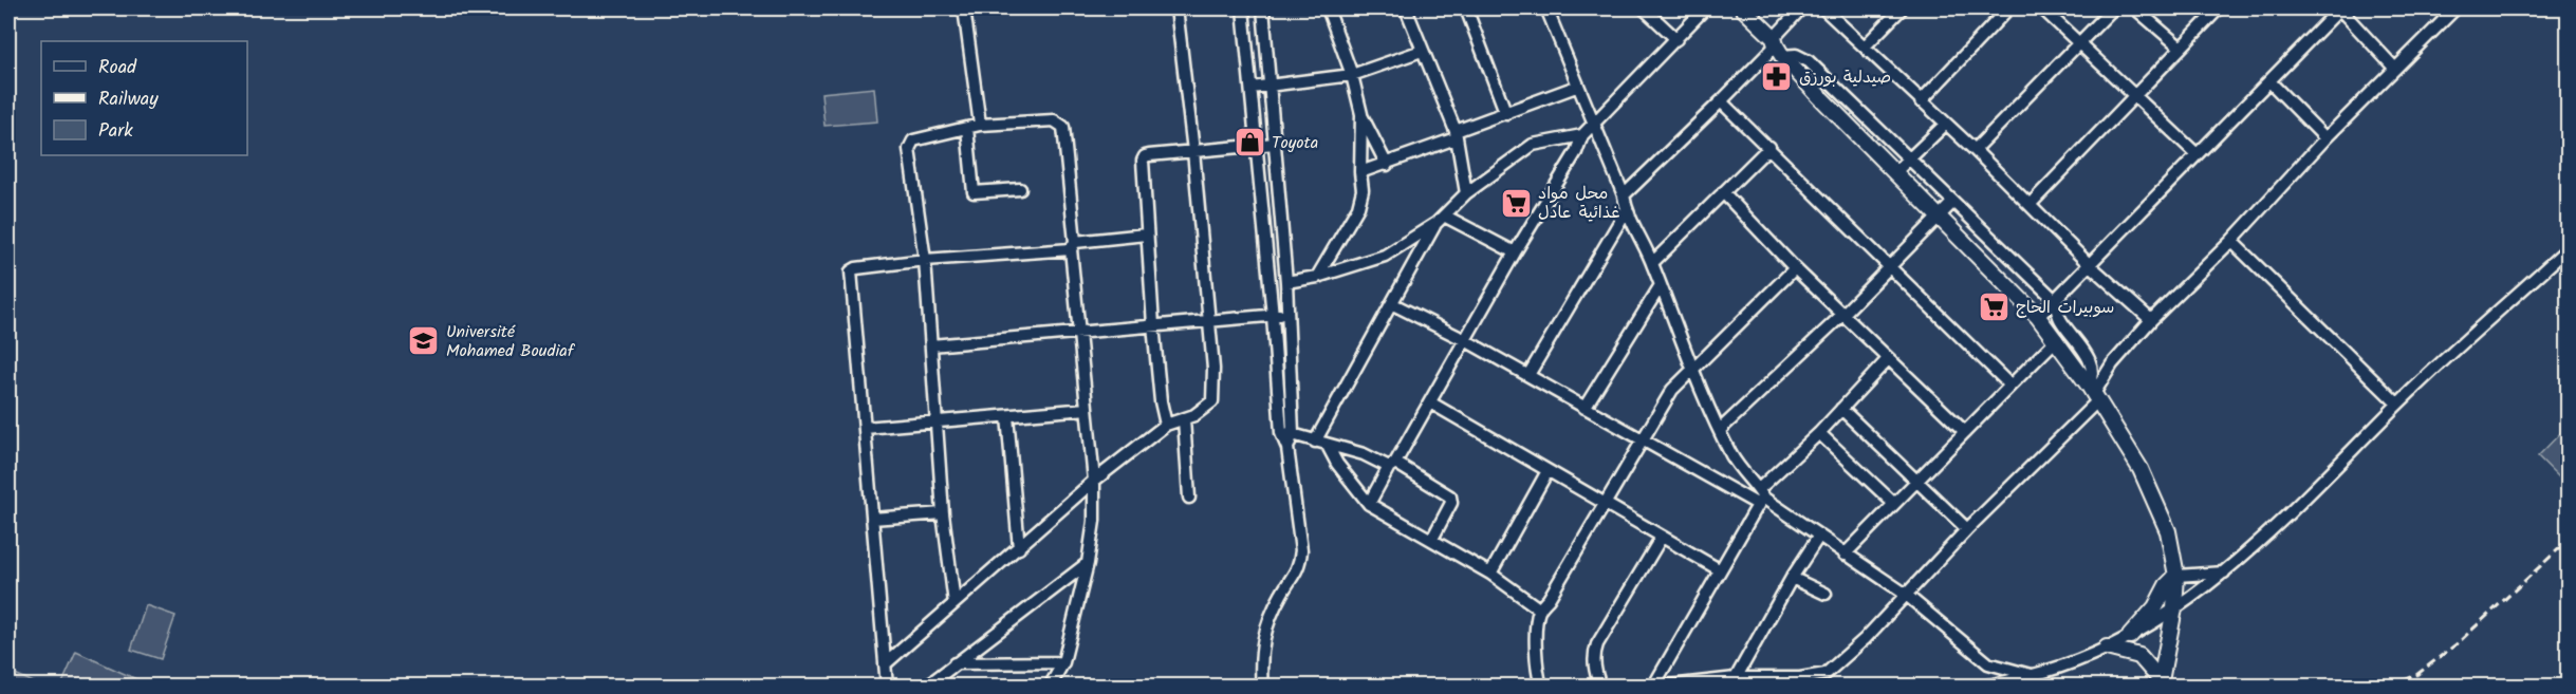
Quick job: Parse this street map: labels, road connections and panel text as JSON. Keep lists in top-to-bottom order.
{
  "places": {
    "pharmacy": ["صيدلية بورزق"],
    "shop": ["Toyota"],
    "supermarket": ["محل مواد غذائية عادل", "سوبيرات الحاج"],
    "school or university": ["Université Mohamed Boudiaf"]
  },
  "legend": ["Road", "Railway", "Park"]
}
